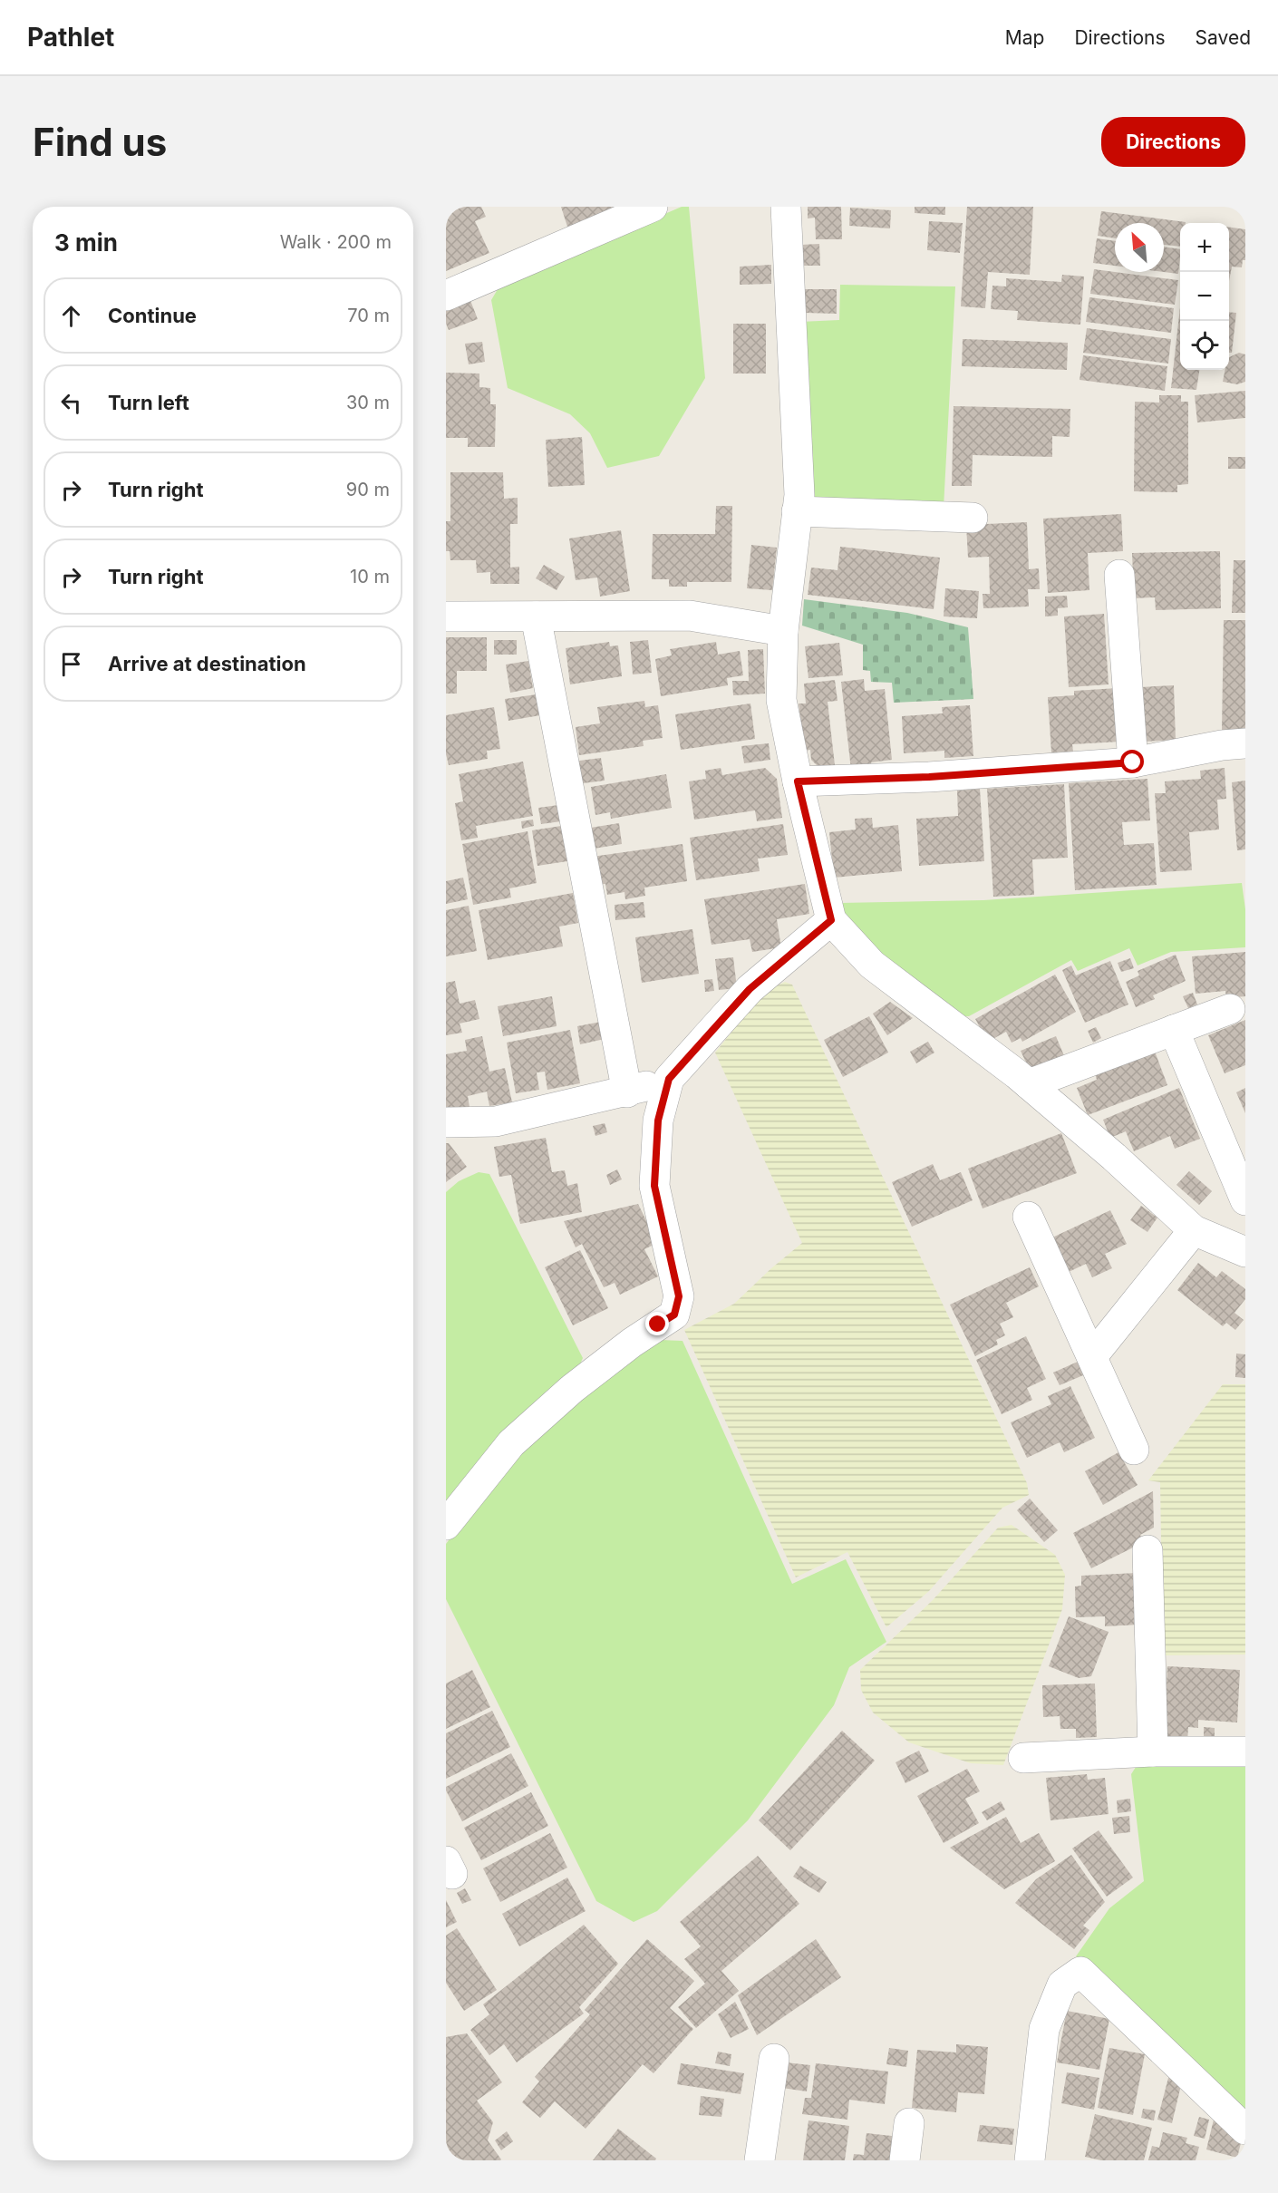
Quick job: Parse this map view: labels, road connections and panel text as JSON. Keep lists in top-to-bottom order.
{
  "north": "top left",
  "page": {
    "header": "Pathlet",
    "nav": ["Map", "Directions", "Saved"],
    "buttons": "Directions",
    "title": "Find us",
    "heading": ["3 min", "Walk · 200 m"],
    "map_buttons": ["+", "−"],
    "list": [
      ["Continue", "70 m"],
      ["Turn left", "30 m"],
      ["Turn right", "90 m"],
      ["Turn right", "10 m"],
      "Arrive at destination"
    ]
  }
}
